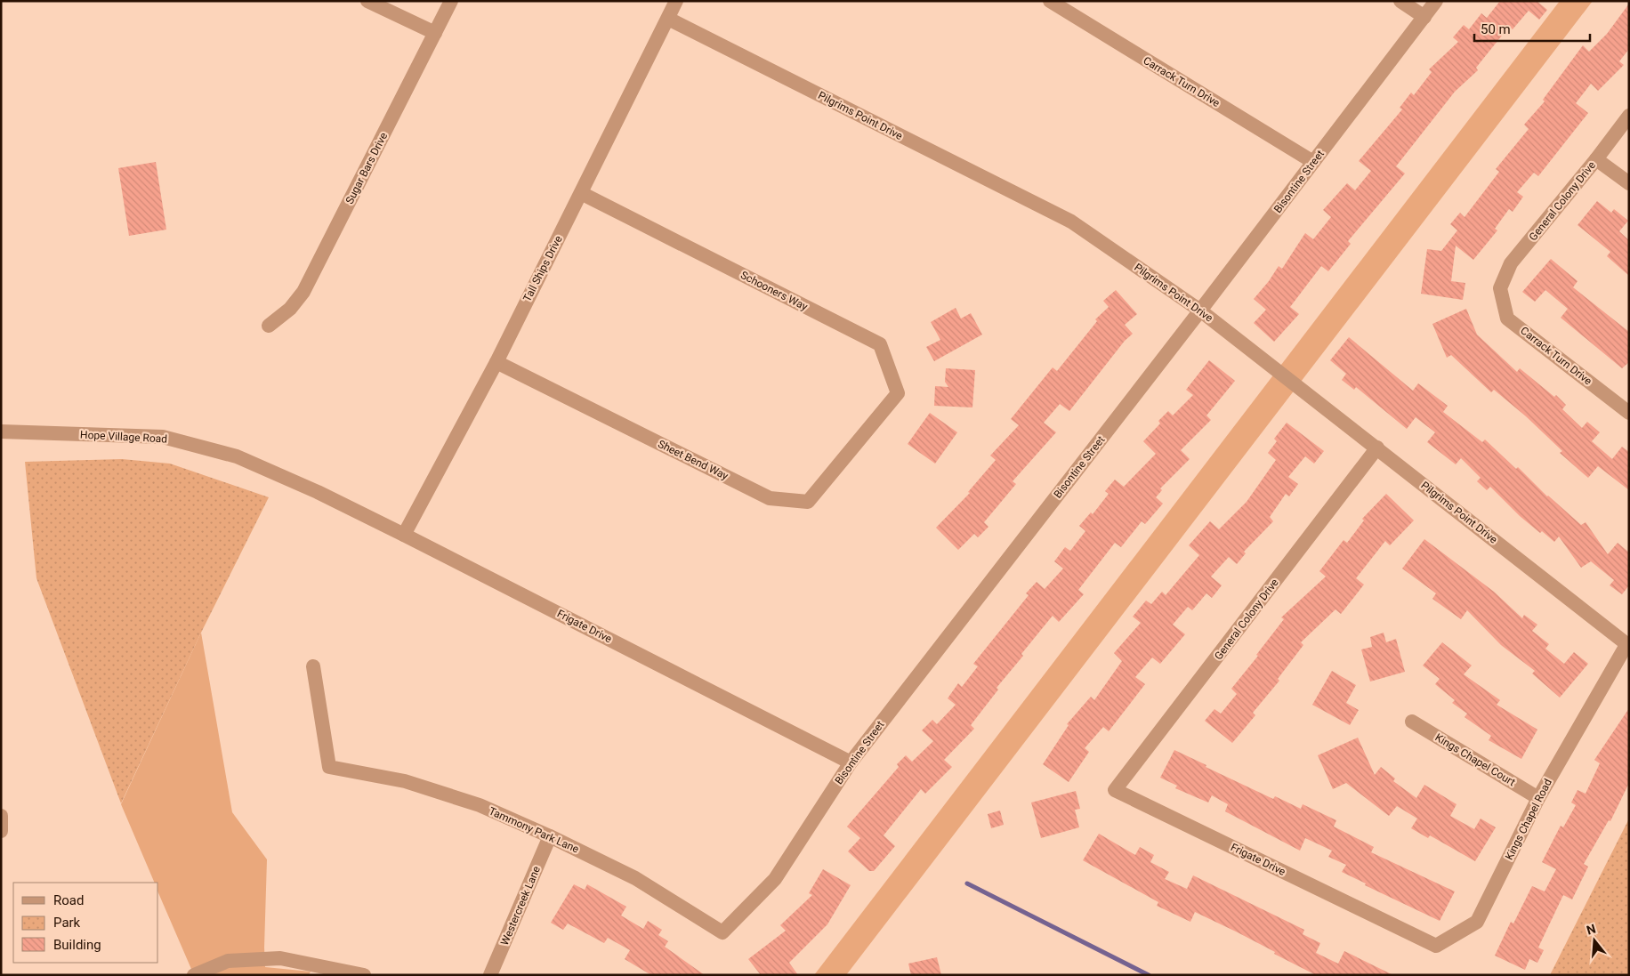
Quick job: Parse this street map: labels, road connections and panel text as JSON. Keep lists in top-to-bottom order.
{
  "streets": {
    "street": [
      "Carrack Turn Drive",
      "Pilgrims Point Drive",
      "Sugar Bars Drive",
      "Bisontine Street",
      "General Colony Drive",
      "Tall Ships Drive",
      "Schooners Way",
      "Hope Village Road",
      "Sheet Bend Way",
      "Frigate Drive",
      "Kings Chapel Court",
      "Kings Chapel Road",
      "Tammony Park Lane",
      "Westercreek Lane"
    ]
  },
  "crossings": [
    ["Carrack Turn Drive", "Bisontine Street"],
    ["Carrack Turn Drive", "General Colony Drive"],
    ["Pilgrims Point Drive", "Bisontine Street"],
    ["Pilgrims Point Drive", "General Colony Drive"],
    ["Pilgrims Point Drive", "Tall Ships Drive"],
    ["Pilgrims Point Drive", "Kings Chapel Road"],
    ["Bisontine Street", "Frigate Drive"],
    ["Bisontine Street", "Tammony Park Lane"],
    ["General Colony Drive", "Frigate Drive"],
    ["Tall Ships Drive", "Schooners Way"],
    ["Tall Ships Drive", "Sheet Bend Way"],
    ["Tall Ships Drive", "Frigate Drive"],
    ["Schooners Way", "Sheet Bend Way"],
    ["Hope Village Road", "Frigate Drive"],
    ["Frigate Drive", "Kings Chapel Road"],
    ["Kings Chapel Court", "Kings Chapel Road"],
    ["Tammony Park Lane", "Westercreek Lane"]
  ],
  "legend": ["Road", "Park", "Building"],
  "scale_bar": "50 m",
  "north": "top"
}
